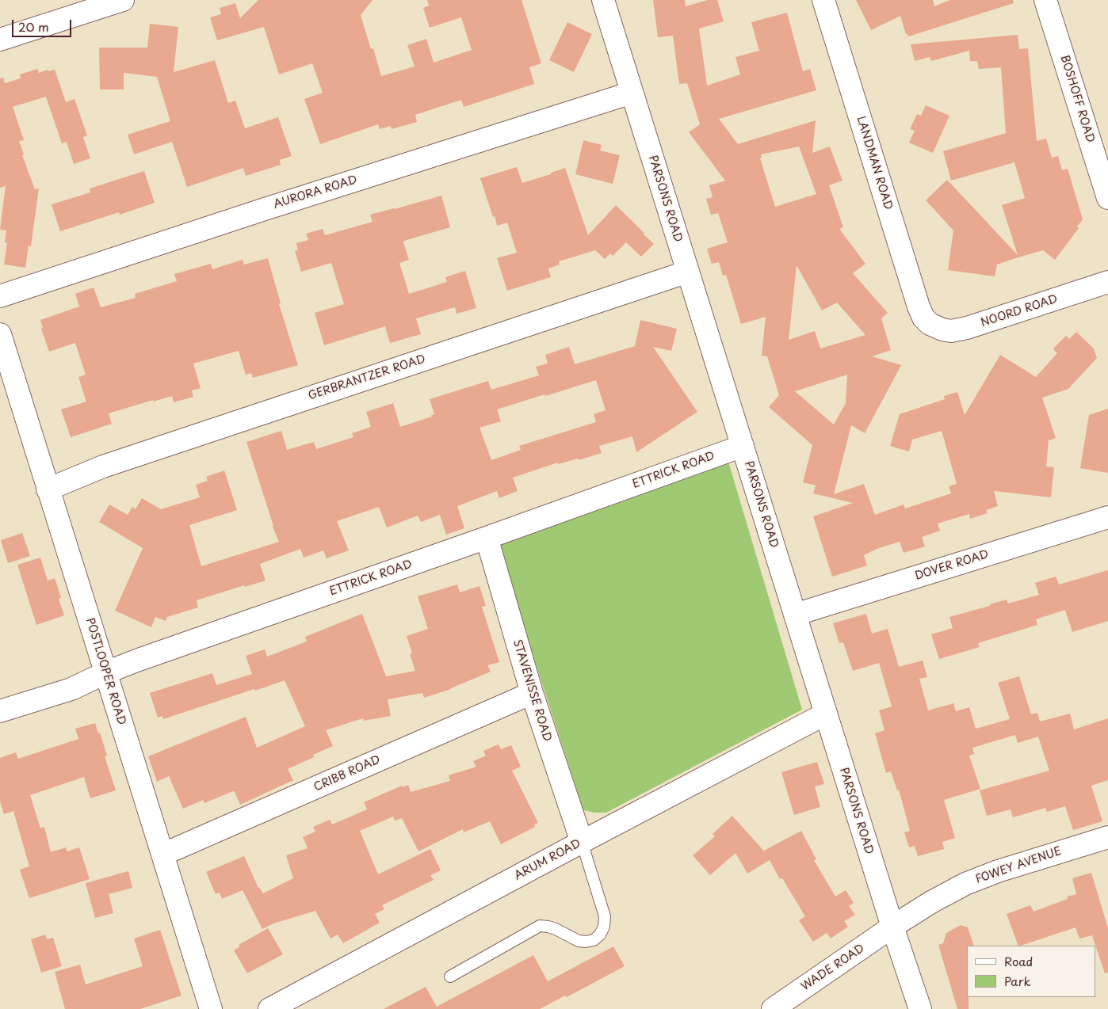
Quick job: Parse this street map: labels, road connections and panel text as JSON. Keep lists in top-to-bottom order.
{
  "streets": {
    "street": [
      "BOSHOFF ROAD",
      "LANDMAN ROAD",
      "AURORA ROAD",
      "PARSONS ROAD",
      "NOORD ROAD",
      "GERBRANTZER ROAD",
      "ETTRICK ROAD",
      "DOVER ROAD",
      "POSTLOOPER ROAD",
      "STAVENISSE ROAD",
      "CRIBB ROAD",
      "ARUM ROAD",
      "FOWEY AVENUE",
      "WADE ROAD"
    ]
  },
  "crossings": [
    ["LANDMAN ROAD", "NOORD ROAD"],
    ["AURORA ROAD", "PARSONS ROAD"],
    ["PARSONS ROAD", "GERBRANTZER ROAD"],
    ["PARSONS ROAD", "ETTRICK ROAD"],
    ["PARSONS ROAD", "DOVER ROAD"],
    ["PARSONS ROAD", "ARUM ROAD"],
    ["PARSONS ROAD", "FOWEY AVENUE"],
    ["PARSONS ROAD", "WADE ROAD"],
    ["GERBRANTZER ROAD", "POSTLOOPER ROAD"],
    ["ETTRICK ROAD", "POSTLOOPER ROAD"],
    ["ETTRICK ROAD", "STAVENISSE ROAD"],
    ["POSTLOOPER ROAD", "CRIBB ROAD"],
    ["STAVENISSE ROAD", "CRIBB ROAD"],
    ["STAVENISSE ROAD", "ARUM ROAD"],
    ["FOWEY AVENUE", "WADE ROAD"]
  ],
  "legend": ["Road", "Park"],
  "scale_bar": "20 m"
}
